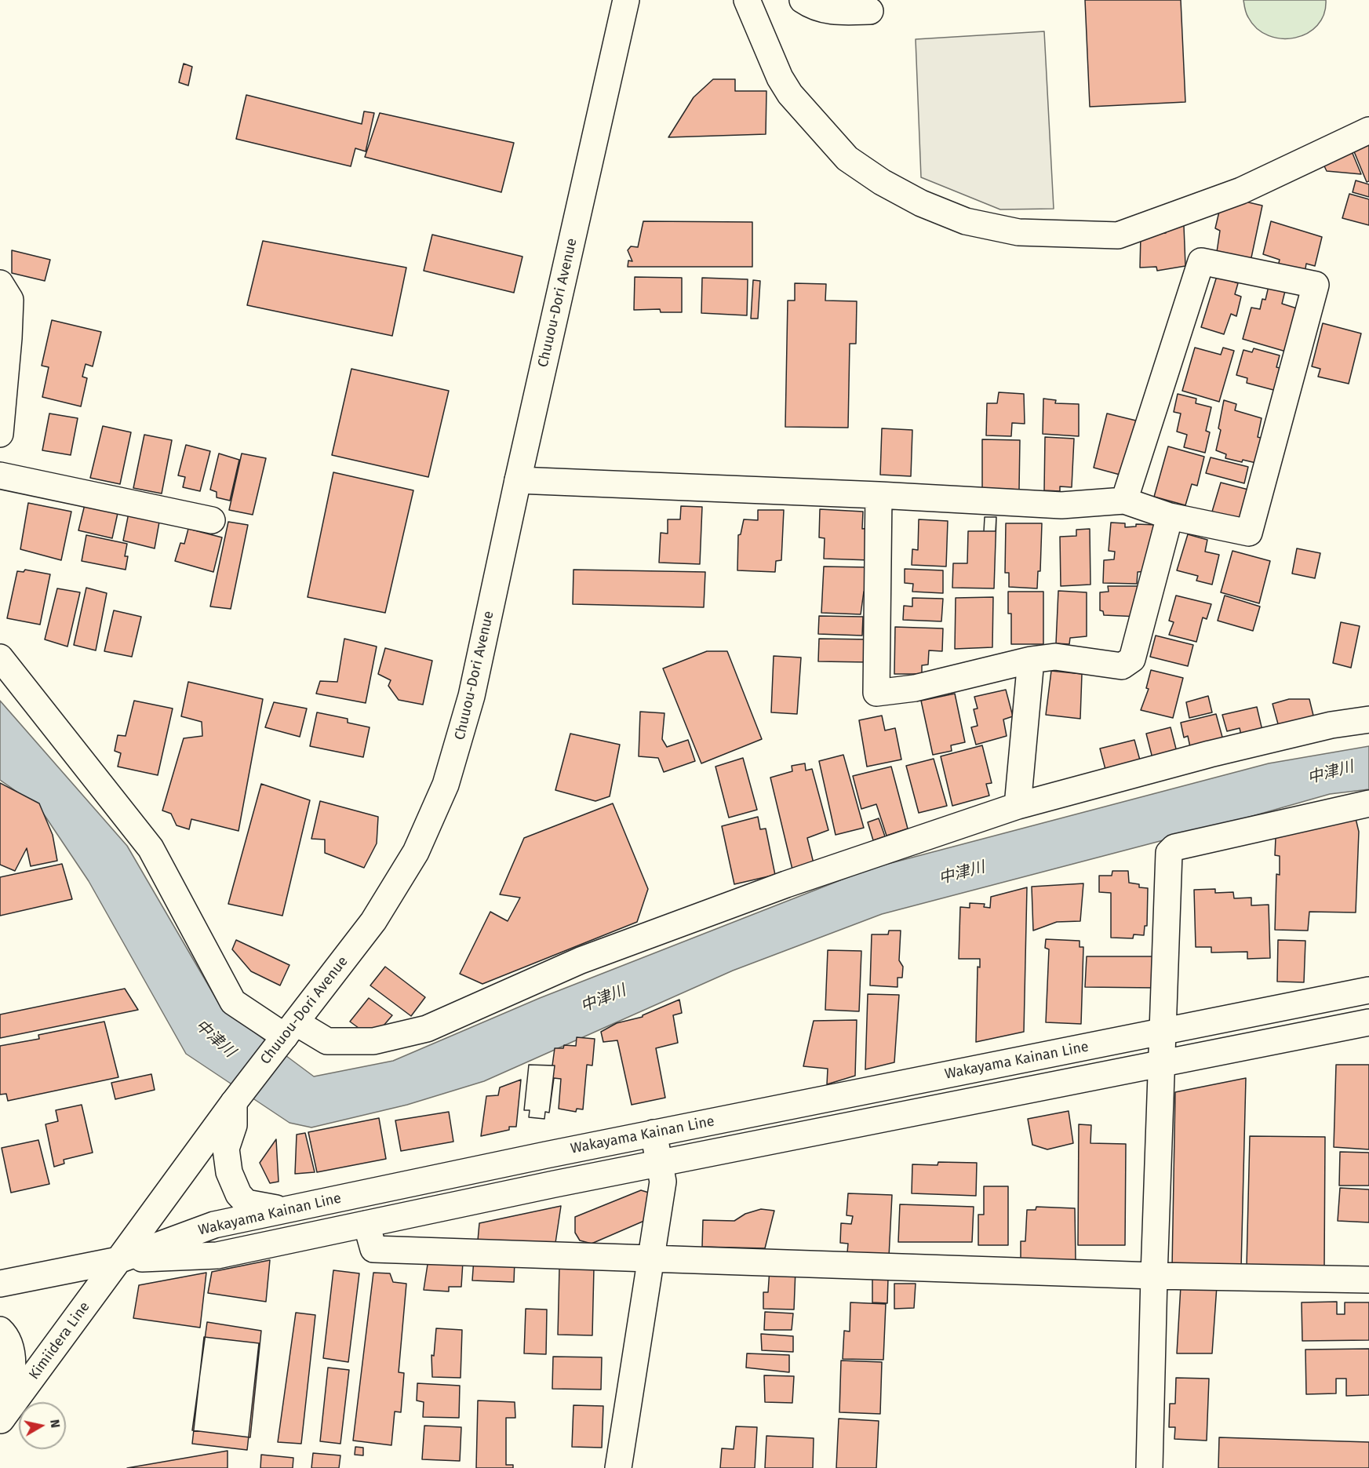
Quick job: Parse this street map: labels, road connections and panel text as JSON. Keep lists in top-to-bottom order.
{
  "streets": {
    "main road": ["Chuuou-Dori Avenue", "Wakayama Kainan Line", "Kimiidera Line"]
  },
  "crossings": [
    ["Chuuou-Dori Avenue", "Wakayama Kainan Line"],
    ["Chuuou-Dori Avenue", "Kimiidera Line"],
    ["Wakayama Kainan Line", "Kimiidera Line"]
  ],
  "water": ["中津川"],
  "north": "right"
}
